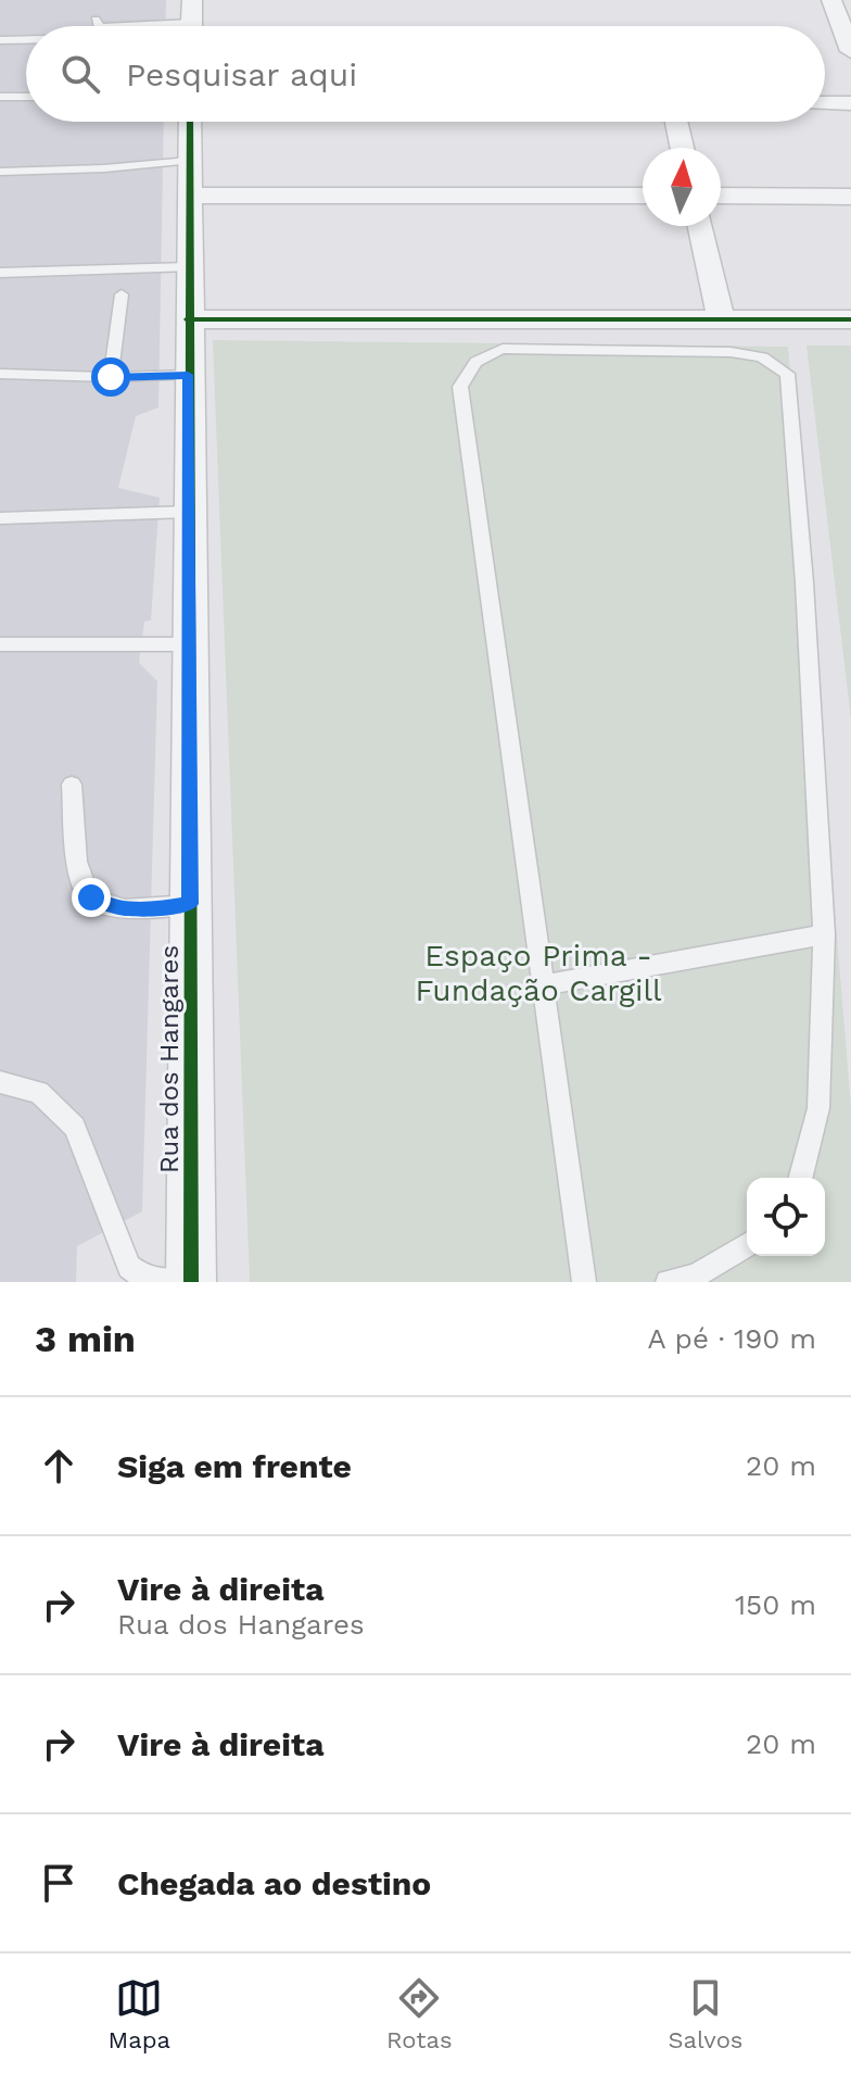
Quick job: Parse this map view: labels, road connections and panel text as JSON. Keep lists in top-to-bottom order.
{
  "streets": {
    "street": ["Rua dos Hangares"]
  },
  "parks": ["Espaço Prima - Fundação Cargill"],
  "north": "top",
  "page": {
    "search": "Pesquisar aqui",
    "heading": ["3 min", "A pé · 190 m"],
    "list": [
      ["Siga em frente", "20 m"],
      ["Vire à direita", "Rua dos Hangares", "150 m"],
      ["Vire à direita", "20 m"],
      "Chegada ao destino"
    ],
    "nav": ["Mapa", "Rotas", "Salvos"]
  }
}
